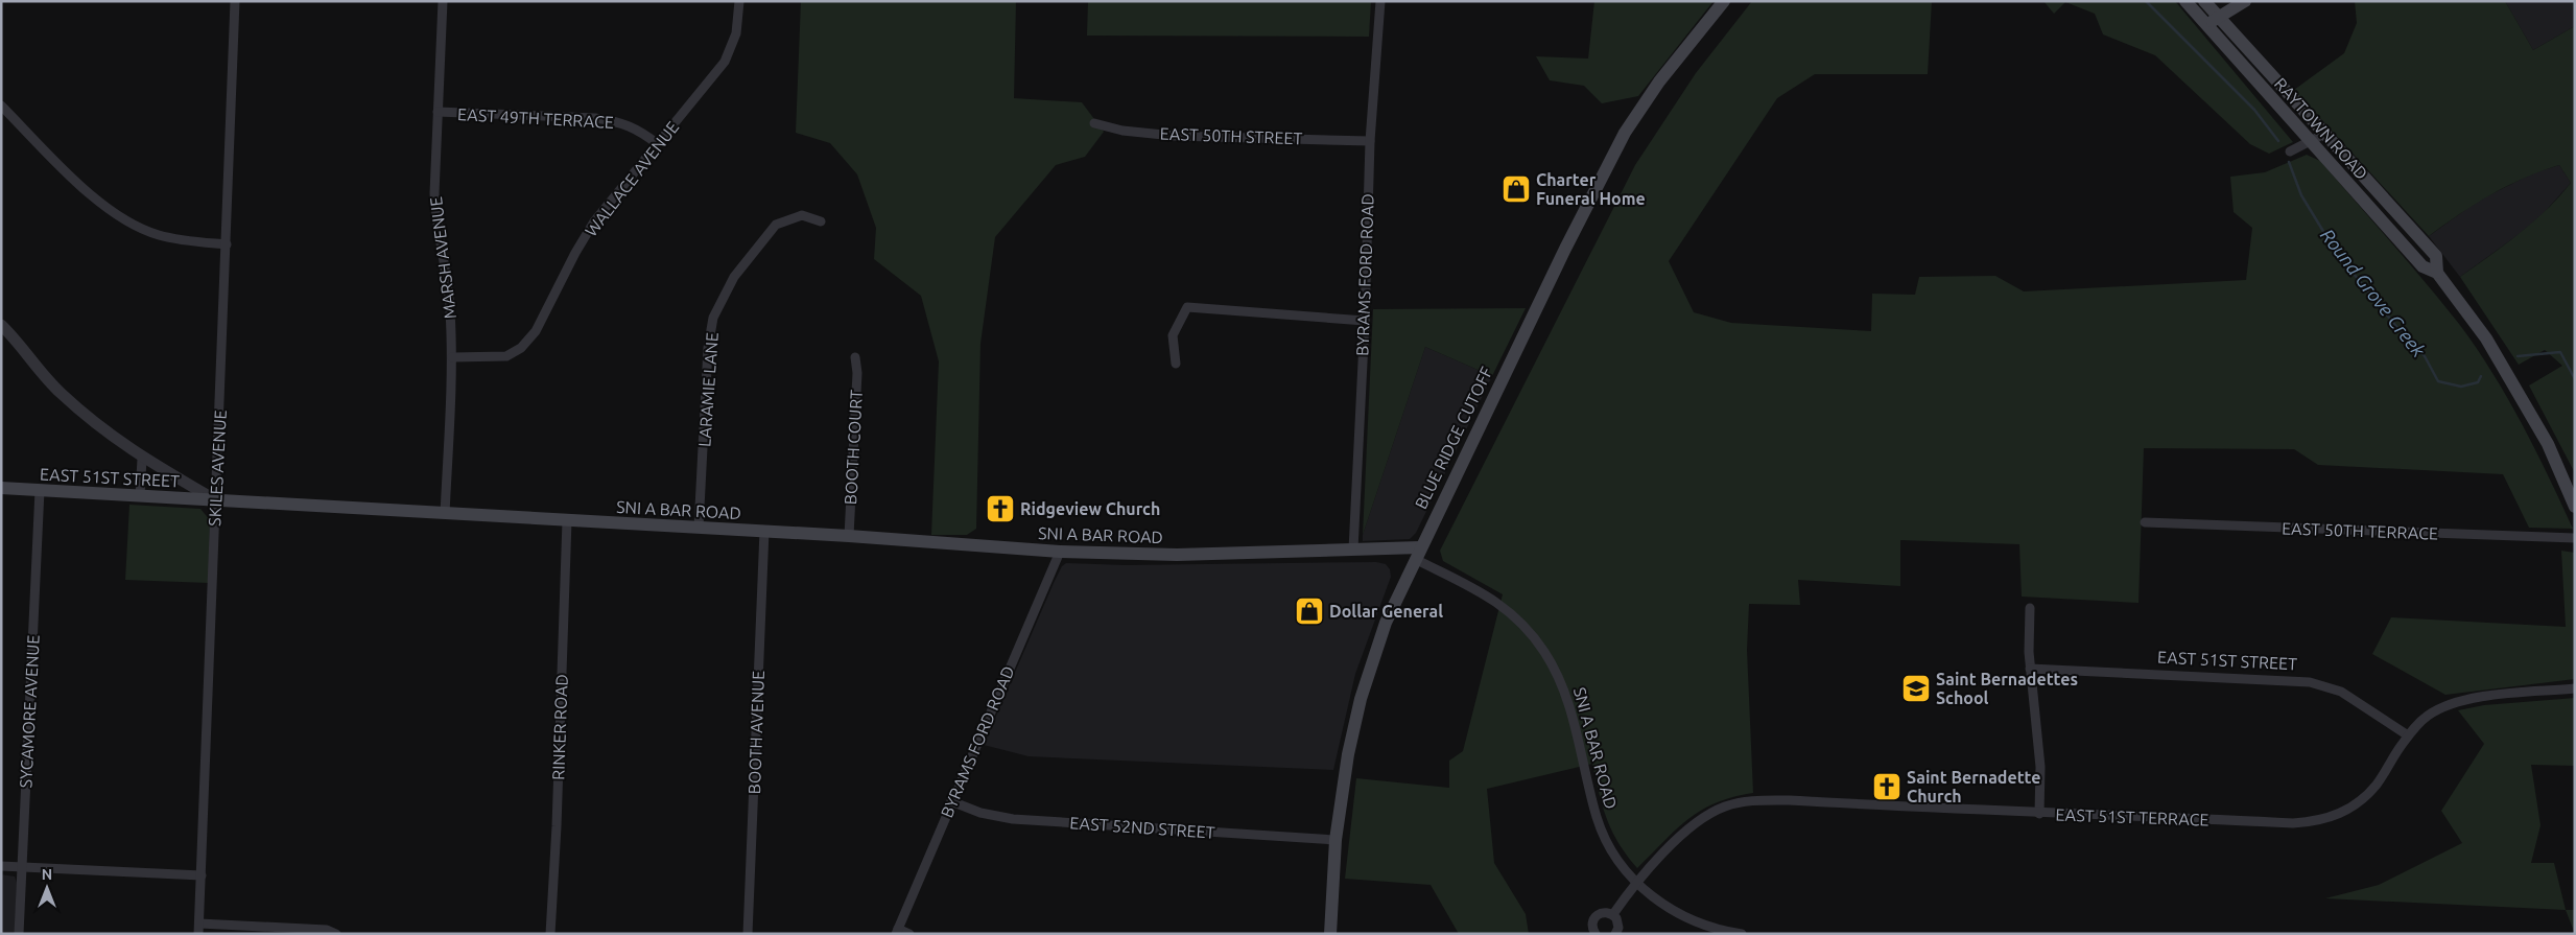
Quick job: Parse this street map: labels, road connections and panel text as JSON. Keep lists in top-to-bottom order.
{
  "streets": {
    "main road": [
      "RAYTOWN ROAD",
      "BLUE RIDGE CUTOFF",
      "EAST 51ST STREET",
      "SNI A BAR ROAD"
    ],
    "street": [
      "EAST 49TH TERRACE",
      "EAST 50TH STREET",
      "WALLACE AVENUE",
      "MARSH AVENUE",
      "BYRAMS FORD ROAD",
      "LARAMIE LANE",
      "BOOTH COURT",
      "SKILES AVENUE",
      "EAST 50TH TERRACE",
      "SYCAMORE AVENUE",
      "RINKER ROAD",
      "BOOTH AVENUE",
      "EAST 51ST TERRACE",
      "EAST 52ND STREET"
    ]
  },
  "crossings": [
    ["EAST 49TH TERRACE", "WALLACE AVENUE"],
    ["EAST 49TH TERRACE", "MARSH AVENUE"],
    ["EAST 50TH STREET", "BYRAMS FORD ROAD"],
    ["WALLACE AVENUE", "MARSH AVENUE"],
    ["MARSH AVENUE", "SNI A BAR ROAD"],
    ["BYRAMS FORD ROAD", "SNI A BAR ROAD"],
    ["BYRAMS FORD ROAD", "EAST 52ND STREET"],
    ["LARAMIE LANE", "SNI A BAR ROAD"],
    ["BLUE RIDGE CUTOFF", "SNI A BAR ROAD"],
    ["BLUE RIDGE CUTOFF", "EAST 52ND STREET"],
    ["BOOTH COURT", "SNI A BAR ROAD"],
    ["SKILES AVENUE", "EAST 51ST STREET"],
    ["SKILES AVENUE", "SNI A BAR ROAD"],
    ["EAST 51ST STREET", "SNI A BAR ROAD"],
    ["EAST 51ST STREET", "SYCAMORE AVENUE"],
    ["EAST 51ST STREET", "EAST 51ST TERRACE"],
    ["SNI A BAR ROAD", "RINKER ROAD"],
    ["SNI A BAR ROAD", "BOOTH AVENUE"],
    ["SNI A BAR ROAD", "EAST 51ST TERRACE"]
  ],
  "water": ["Round Grove Creek"],
  "places": {
    "shop": ["Charter Funeral Home", "Dollar General"],
    "church": ["Ridgeview Church", "Saint Bernadette Church"],
    "school or university": ["Saint Bernadettes School"]
  },
  "north": "top"
}
